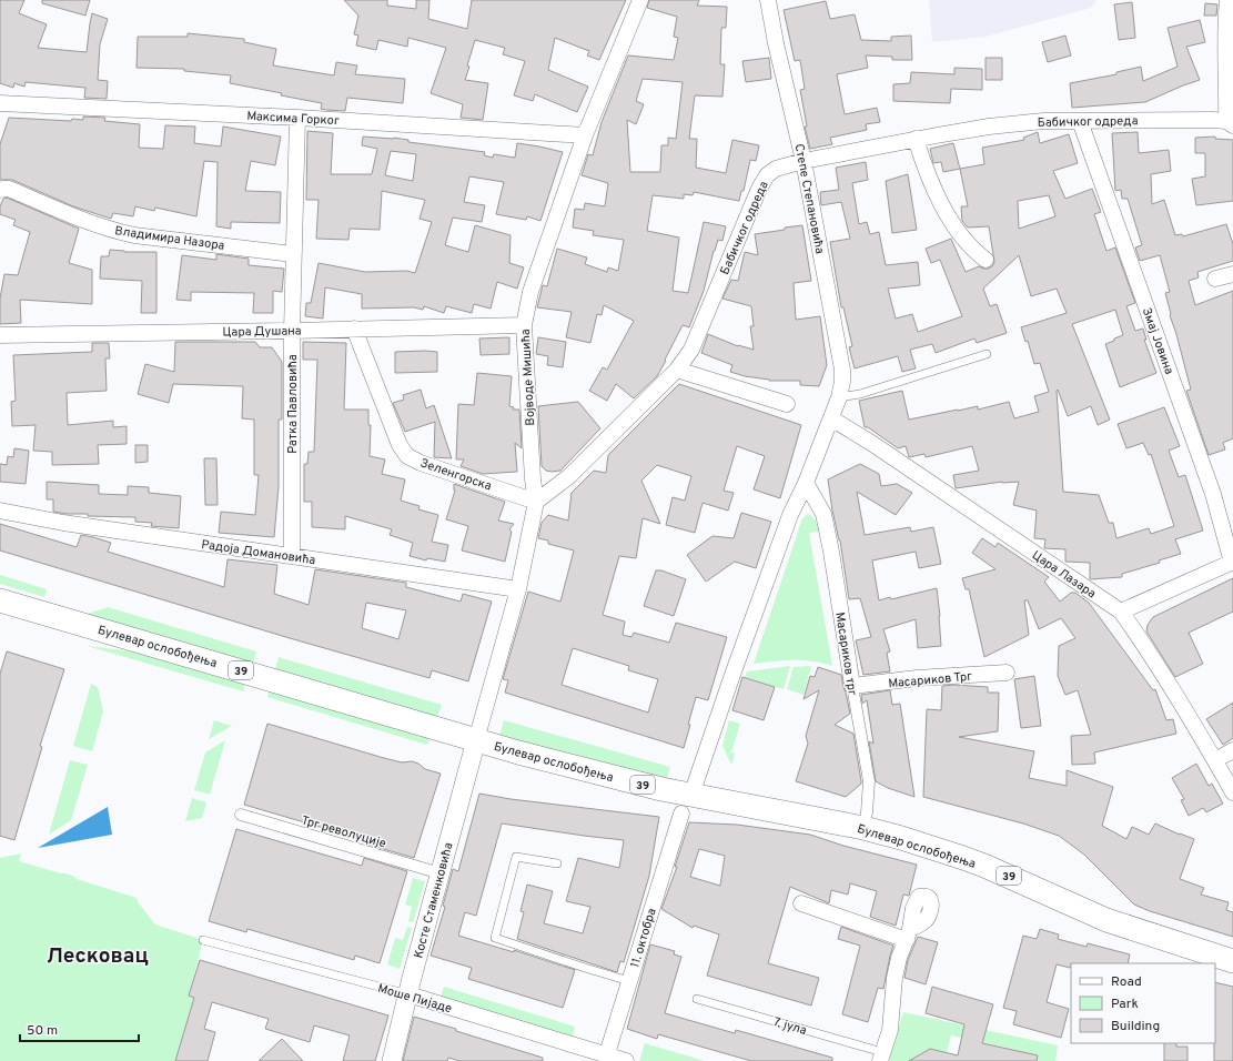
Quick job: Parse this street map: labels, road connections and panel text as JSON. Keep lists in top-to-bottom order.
{
  "streets": {
    "main road": ["Булевар ослобођења", "39"],
    "street": [
      "Максима Горког",
      "Бабичког одреда",
      "Степе Степановића",
      "Владимира Назора",
      "Цара Душана",
      "Змај Јовина",
      "Војводе Мишића",
      "Ратка Павловића",
      "Зеленгорска",
      "Радоја Домановића",
      "Цара Лазара",
      "Масариков трг",
      "Масариков Трг",
      "Трг револуције",
      "Косте Стаменковића",
      "11. октобра",
      "Моше Пијаде",
      "7. јула"
    ]
  },
  "crossings": [
    ["Максима Горког", "Војводе Мишића"],
    ["Максима Горког", "Ратка Павловића"],
    ["Бабичког одреда", "Степе Степановића"],
    ["Бабичког одреда", "Змај Јовина"],
    ["Бабичког одреда", "Војводе Мишића"],
    ["Бабичког одреда", "Зеленгорска"],
    ["Владимира Назора", "Ратка Павловића"],
    ["Цара Душана", "Војводе Мишића"],
    ["Цара Душана", "Ратка Павловића"],
    ["Цара Душана", "Зеленгорска"],
    ["Војводе Мишића", "Зеленгорска"],
    ["Војводе Мишића", "Радоја Домановића"],
    ["Војводе Мишића", "Булевар ослобођења"],
    ["Војводе Мишића", "Косте Стаменковића"],
    ["Ратка Павловића", "Радоја Домановића"],
    ["Булевар ослобођења", "Масариков трг"],
    ["Булевар ослобођења", "Косте Стаменковића"],
    ["Булевар ослобођења", "11. октобра"],
    ["Масариков трг", "Масариков Трг"],
    ["Трг револуције", "Косте Стаменковића"],
    ["Косте Стаменковића", "Моше Пијаде"],
    ["11. октобра", "Моше Пијаде"]
  ],
  "districts": ["Лесковац"],
  "legend": ["Road", "Park", "Building"],
  "scale_bar": "50 m"
}
